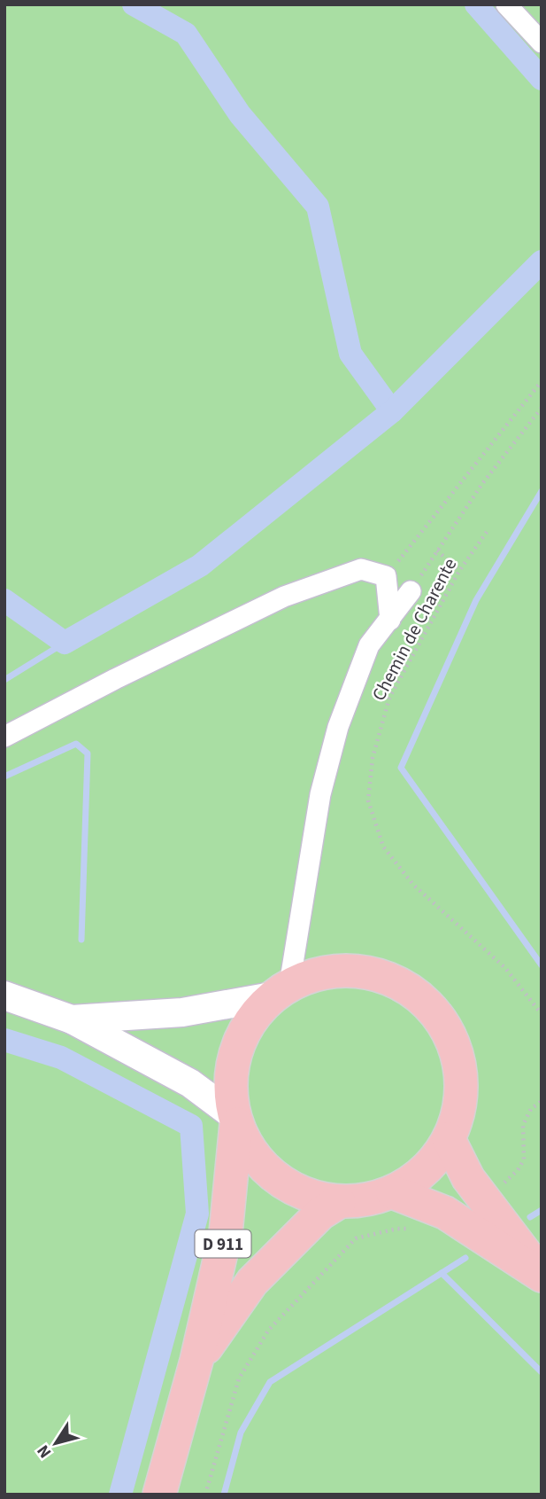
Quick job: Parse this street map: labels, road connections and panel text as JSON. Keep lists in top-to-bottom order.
{
  "streets": {
    "main road": ["D 911"],
    "path": ["Chemin de Charente"]
  },
  "north": "bottom left"
}
